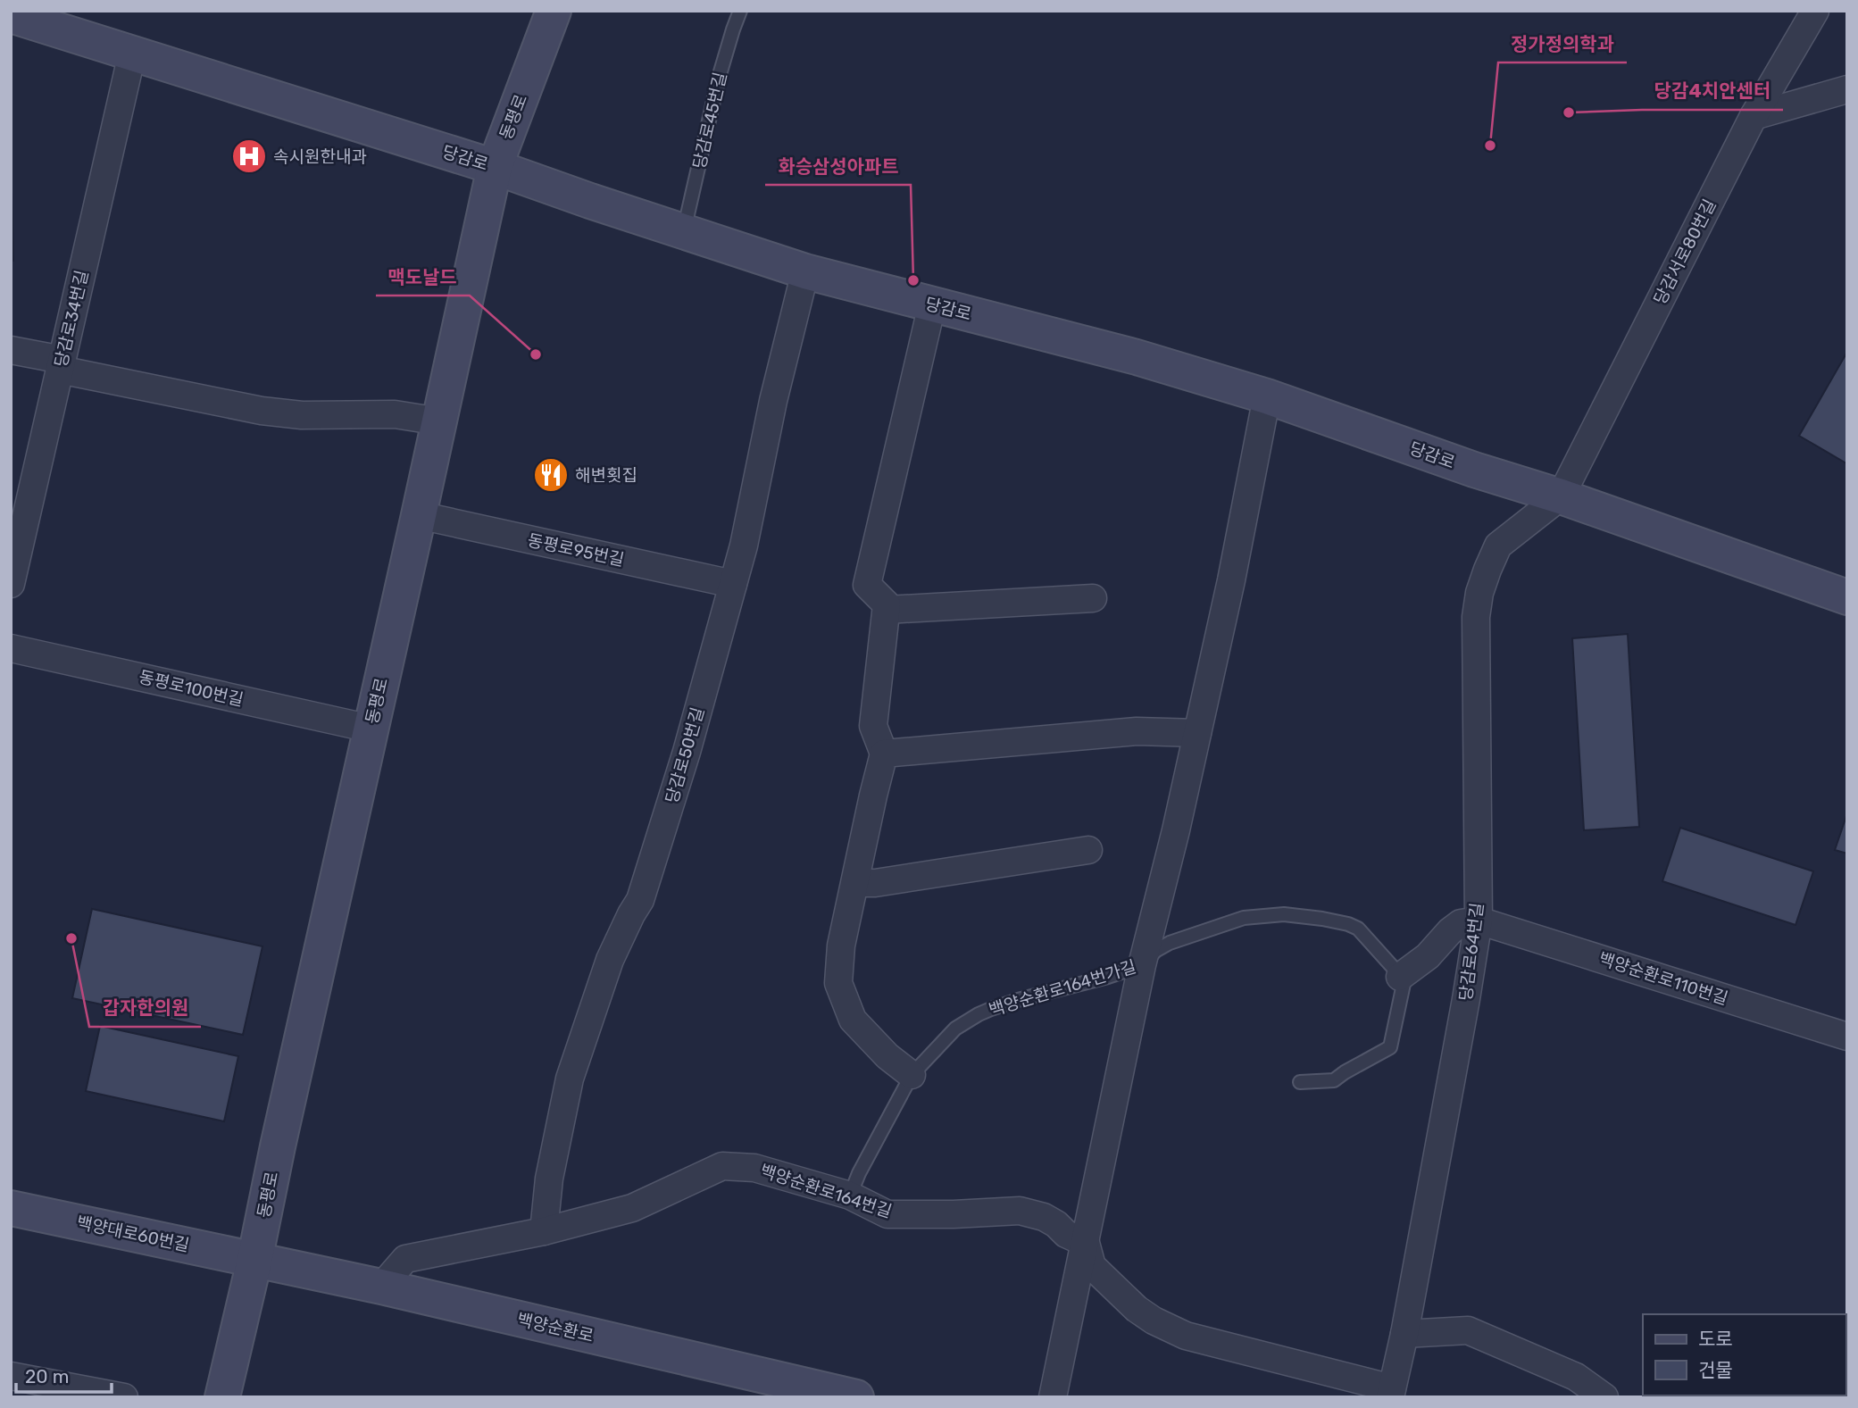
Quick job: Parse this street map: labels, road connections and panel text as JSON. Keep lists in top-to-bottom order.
{
  "streets": {
    "main road": [
      "동평로",
      "당감로",
      "백양대로60번길",
      "백양순환로"
    ],
    "street": [
      "당감서로80번길",
      "당감로34번길",
      "동평로95번길",
      "동평로100번길",
      "당감로50번길",
      "당감로64번길",
      "백양순환로110번길",
      "백양순환로164번길"
    ],
    "lane": ["당감로45번길", "백양순환로164번가길"]
  },
  "crossings": [
    ["동평로", "당감로"],
    ["동평로", "동평로95번길"],
    ["동평로", "동평로100번길"],
    ["동평로", "백양대로60번길"],
    ["동평로", "백양순환로"],
    ["당감로45번길", "당감로"],
    ["당감로", "당감서로80번길"],
    ["당감로", "당감로34번길"],
    ["당감로", "당감로50번길"],
    ["당감로", "당감로64번길"],
    ["당감서로80번길", "당감로64번길"],
    ["동평로95번길", "당감로50번길"],
    ["당감로50번길", "백양순환로164번길"],
    ["당감로64번길", "백양순환로110번길"],
    ["백양순환로164번가길", "백양순환로164번길"],
    ["백양순환로164번길", "백양순환로"],
    ["백양대로60번길", "백양순환로"]
  ],
  "places": {
    "other": [
      "당감4치안센터",
      "정가정의학과",
      "화승삼성아파트",
      "맥도날드",
      "갑자한의원"
    ],
    "hospital": ["속시원한내과"],
    "restaurant": ["해변횟집"]
  },
  "legend": ["도로", "건물"],
  "scale_bar": "20 m"
}
